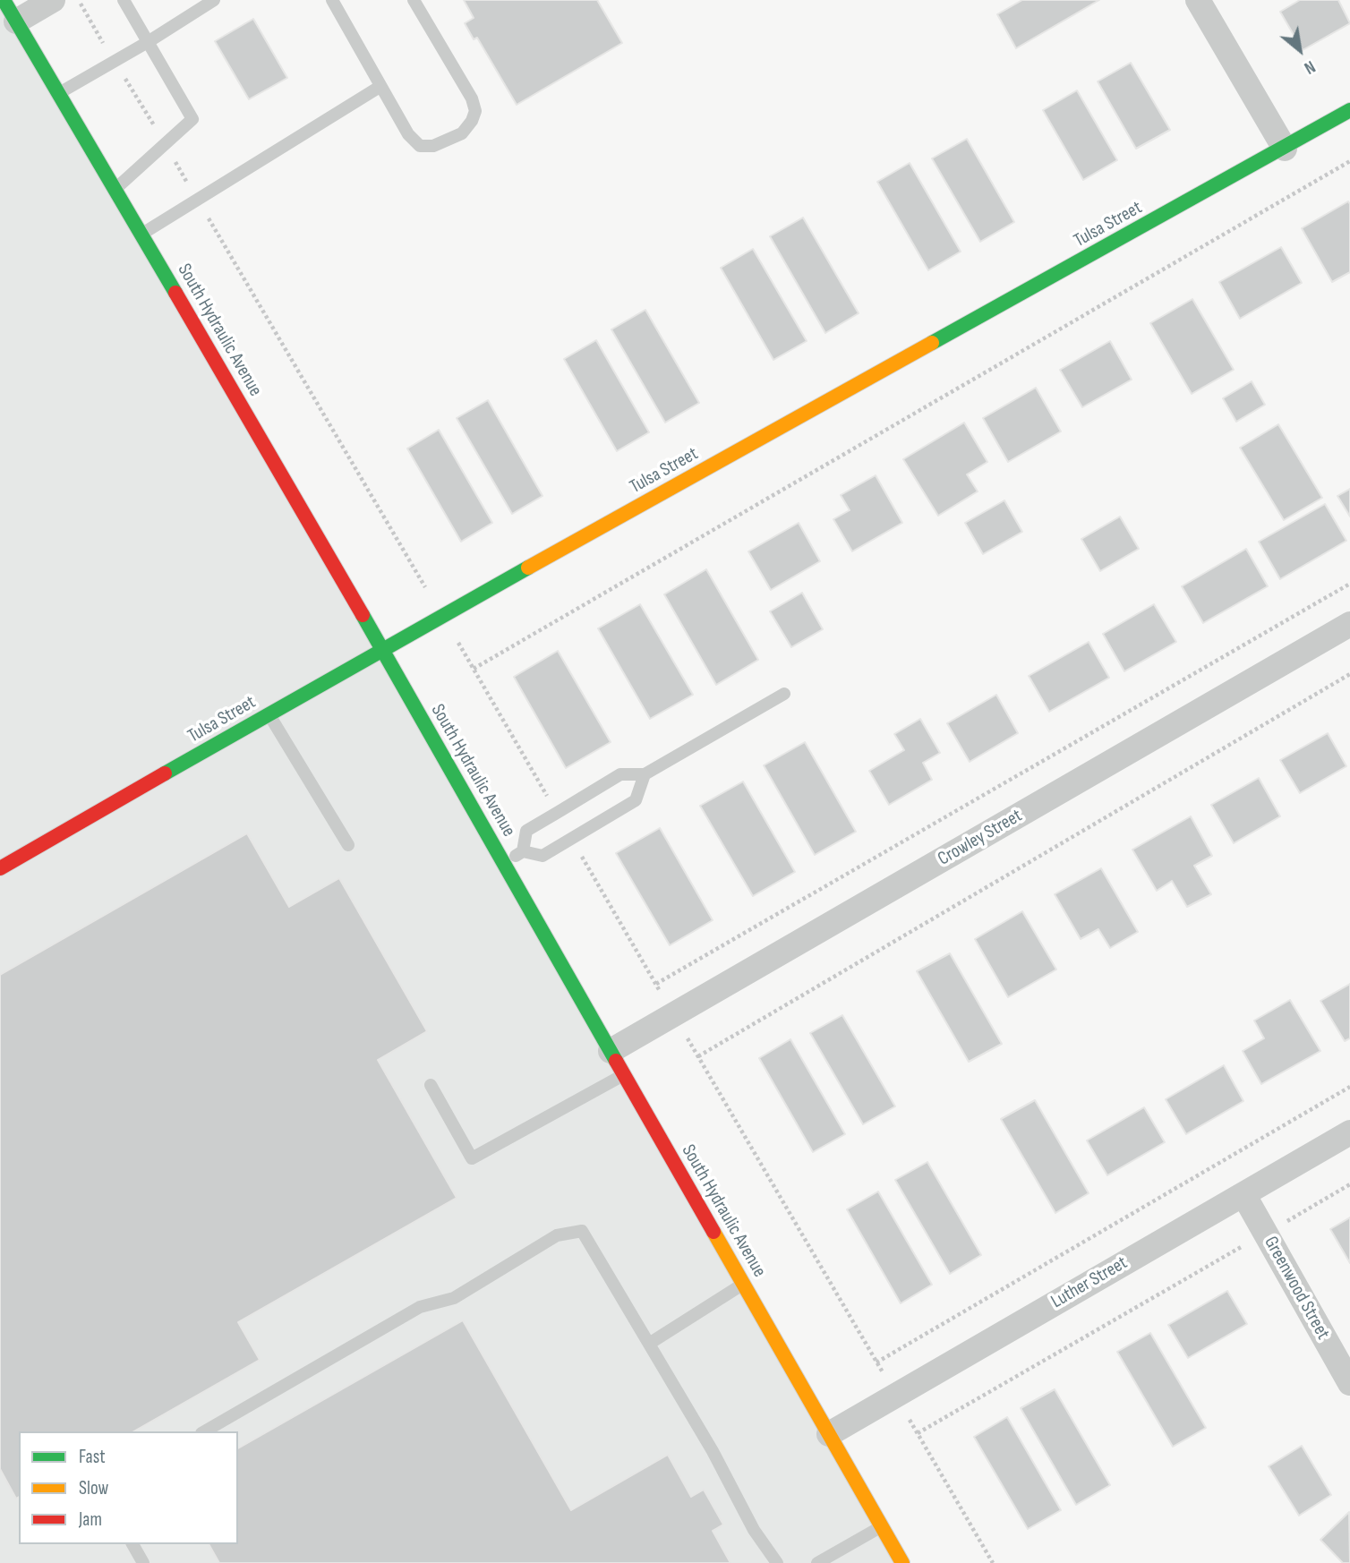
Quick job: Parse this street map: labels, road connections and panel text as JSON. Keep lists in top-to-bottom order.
{
  "streets": {
    "street": [
      "Tulsa Street",
      "South Hydraulic Avenue",
      "Crowley Street",
      "Luther Street",
      "Greenwood Street"
    ]
  },
  "crossings": [
    ["Tulsa Street", "South Hydraulic Avenue"],
    ["South Hydraulic Avenue", "Crowley Street"],
    ["South Hydraulic Avenue", "Luther Street"],
    ["Luther Street", "Greenwood Street"]
  ],
  "legend": ["Fast", "Slow", "Jam"],
  "north": "bottom right"
}
